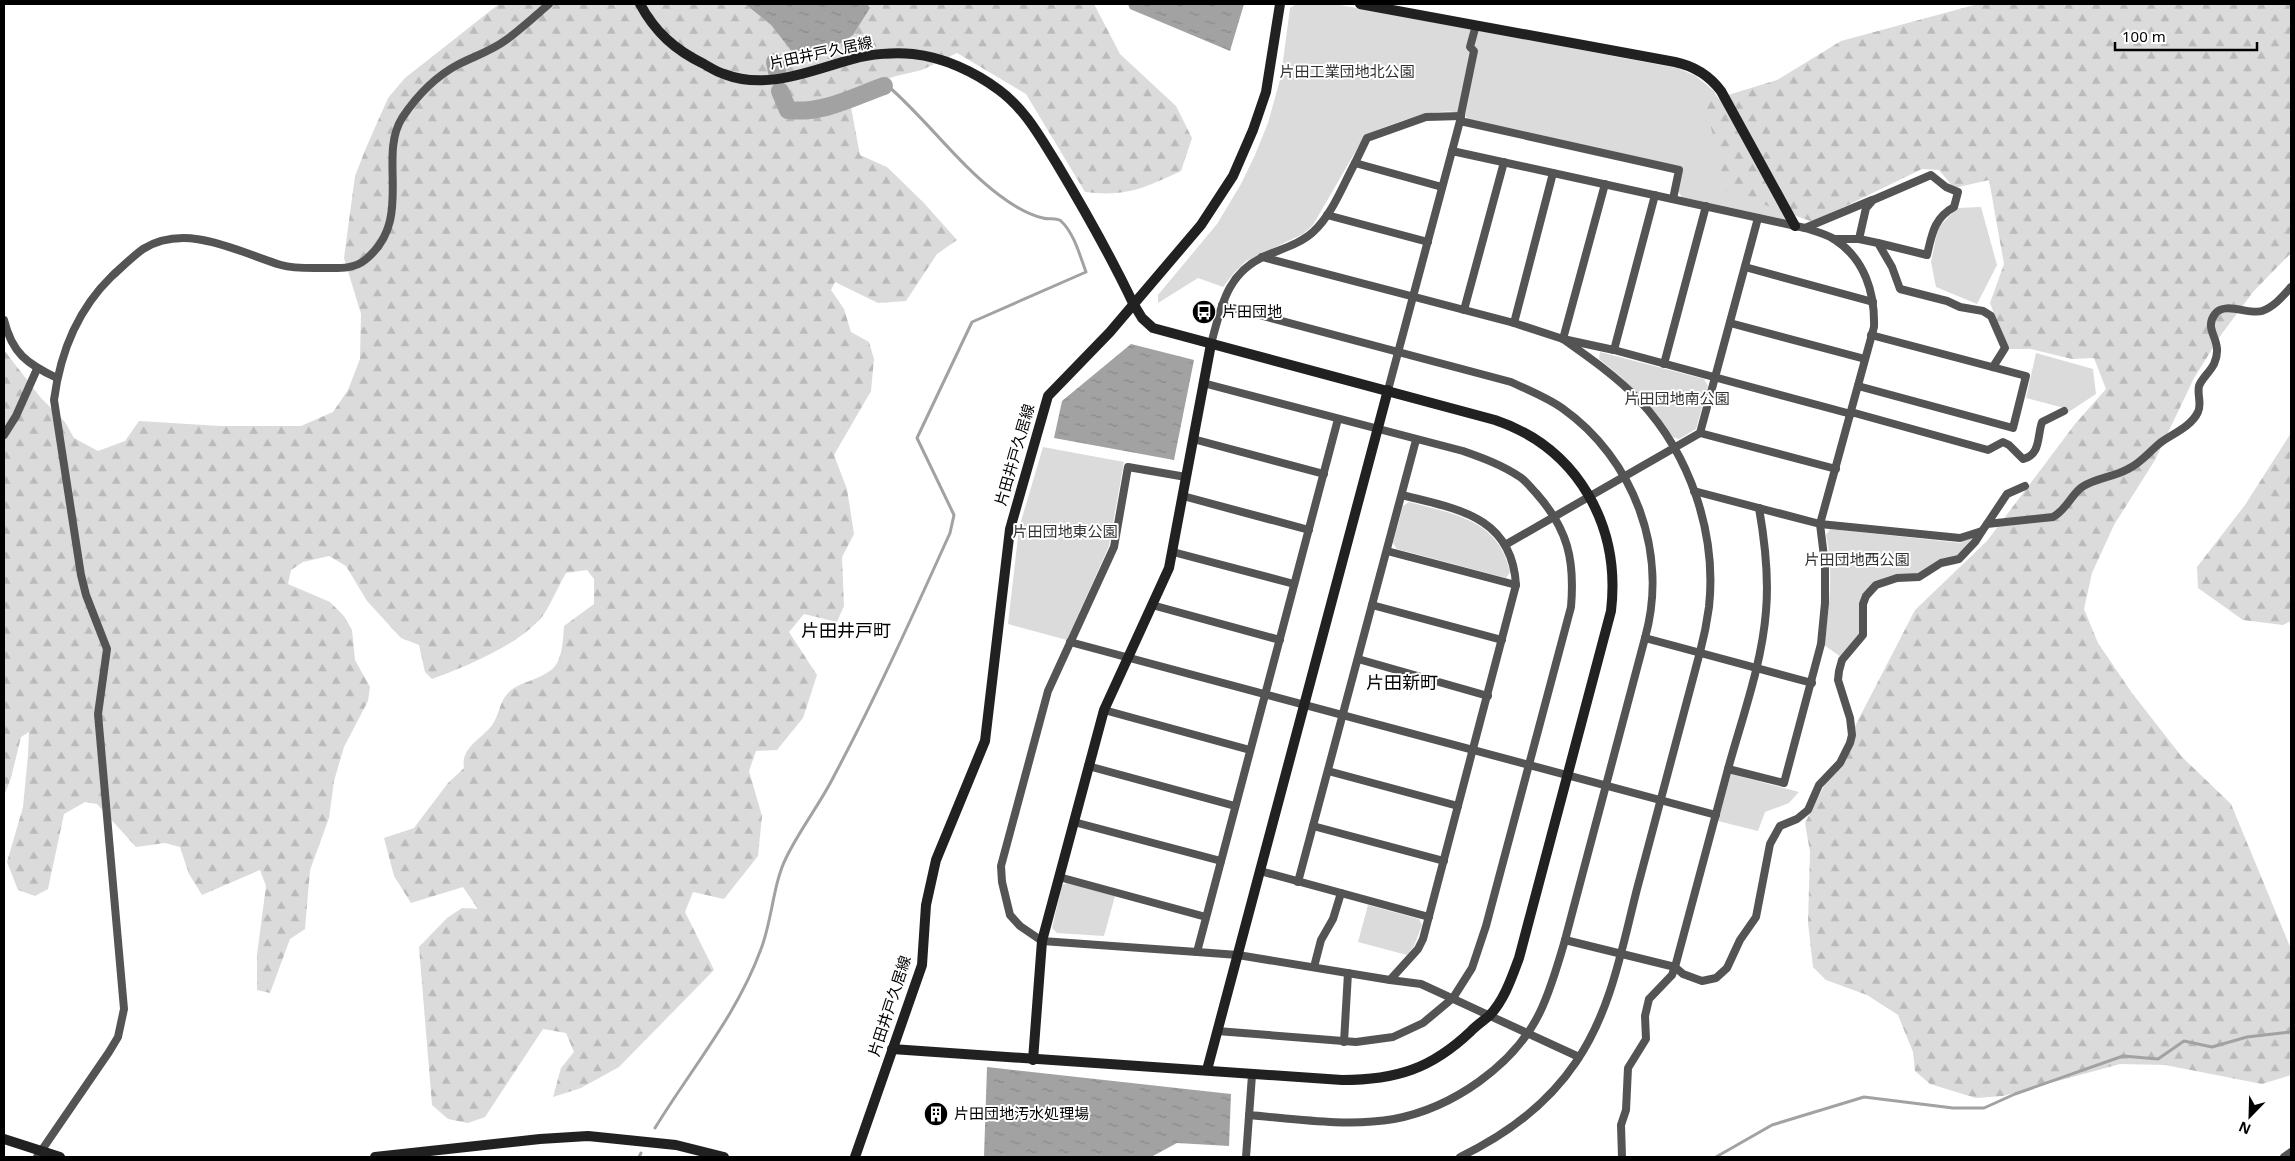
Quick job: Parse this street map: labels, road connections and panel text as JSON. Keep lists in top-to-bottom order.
{
  "streets": {
    "street": ["片田井戸久居線"]
  },
  "districts": ["片田井戸町", "片田新町"],
  "parks": [
    "片田工業団地北公園",
    "片田団地南公園",
    "片田団地東公園",
    "片田団地西公園"
  ],
  "places": {
    "bus stop": ["片田団地"],
    "building": ["片田団地汚水処理場"]
  },
  "scale_bar": "100 m",
  "north": "bottom left"
}
